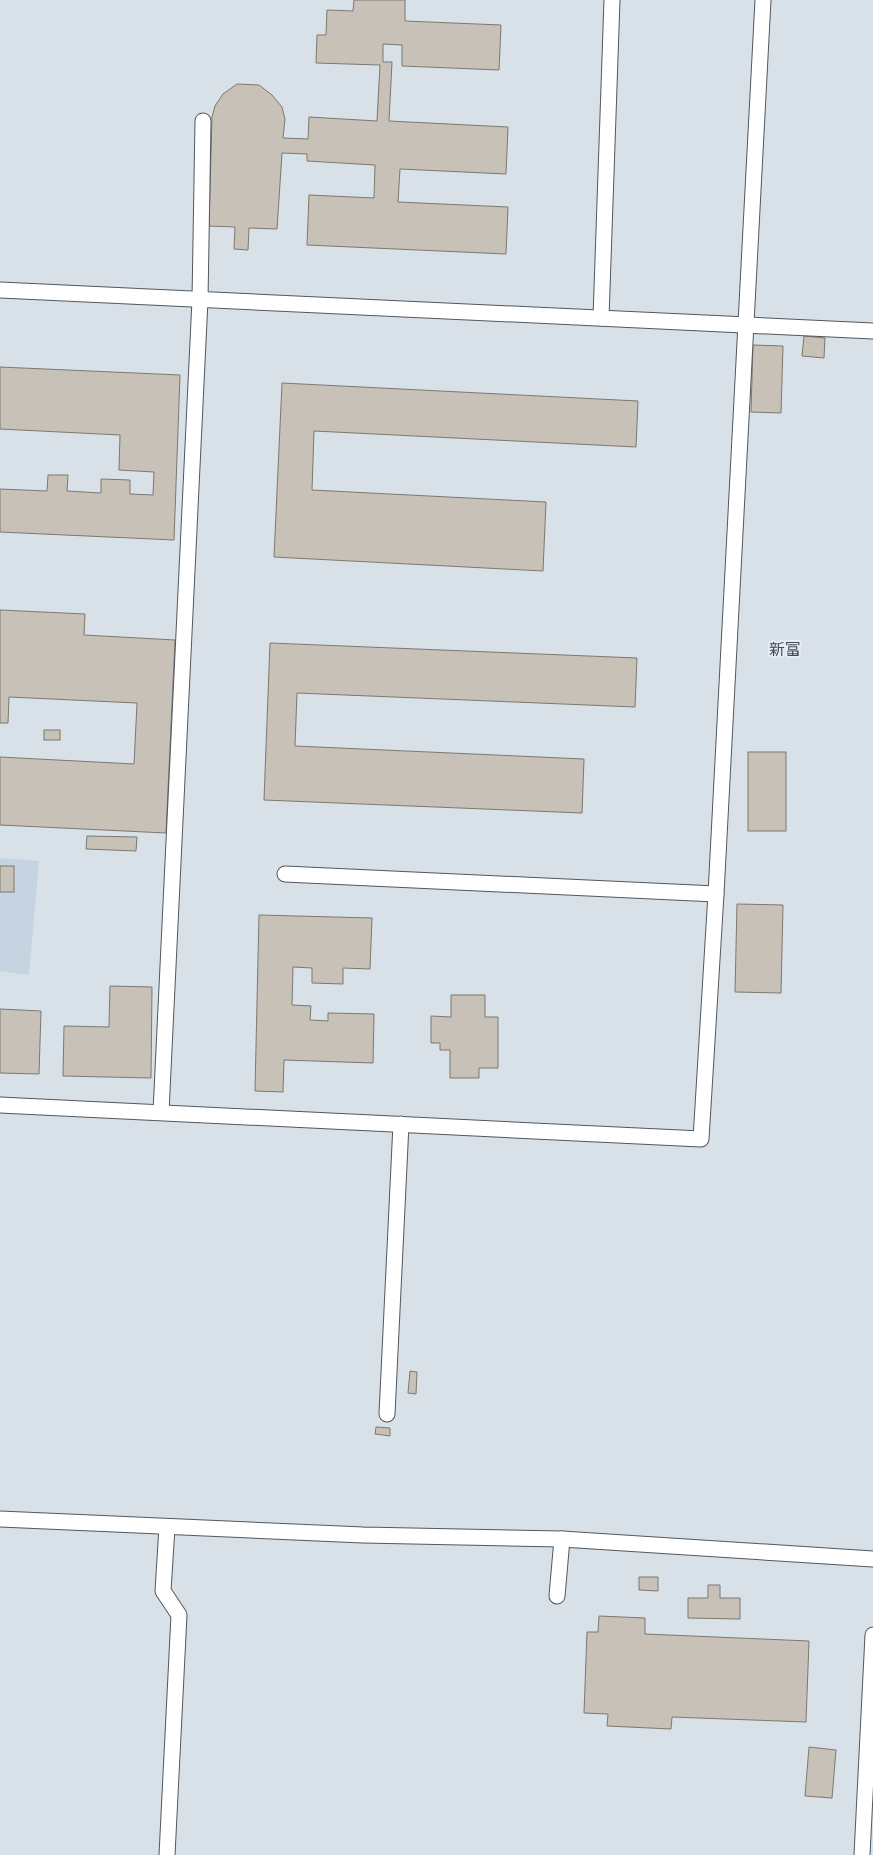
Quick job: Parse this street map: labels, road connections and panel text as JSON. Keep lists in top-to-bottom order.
{
  "districts": ["新富"]
}
